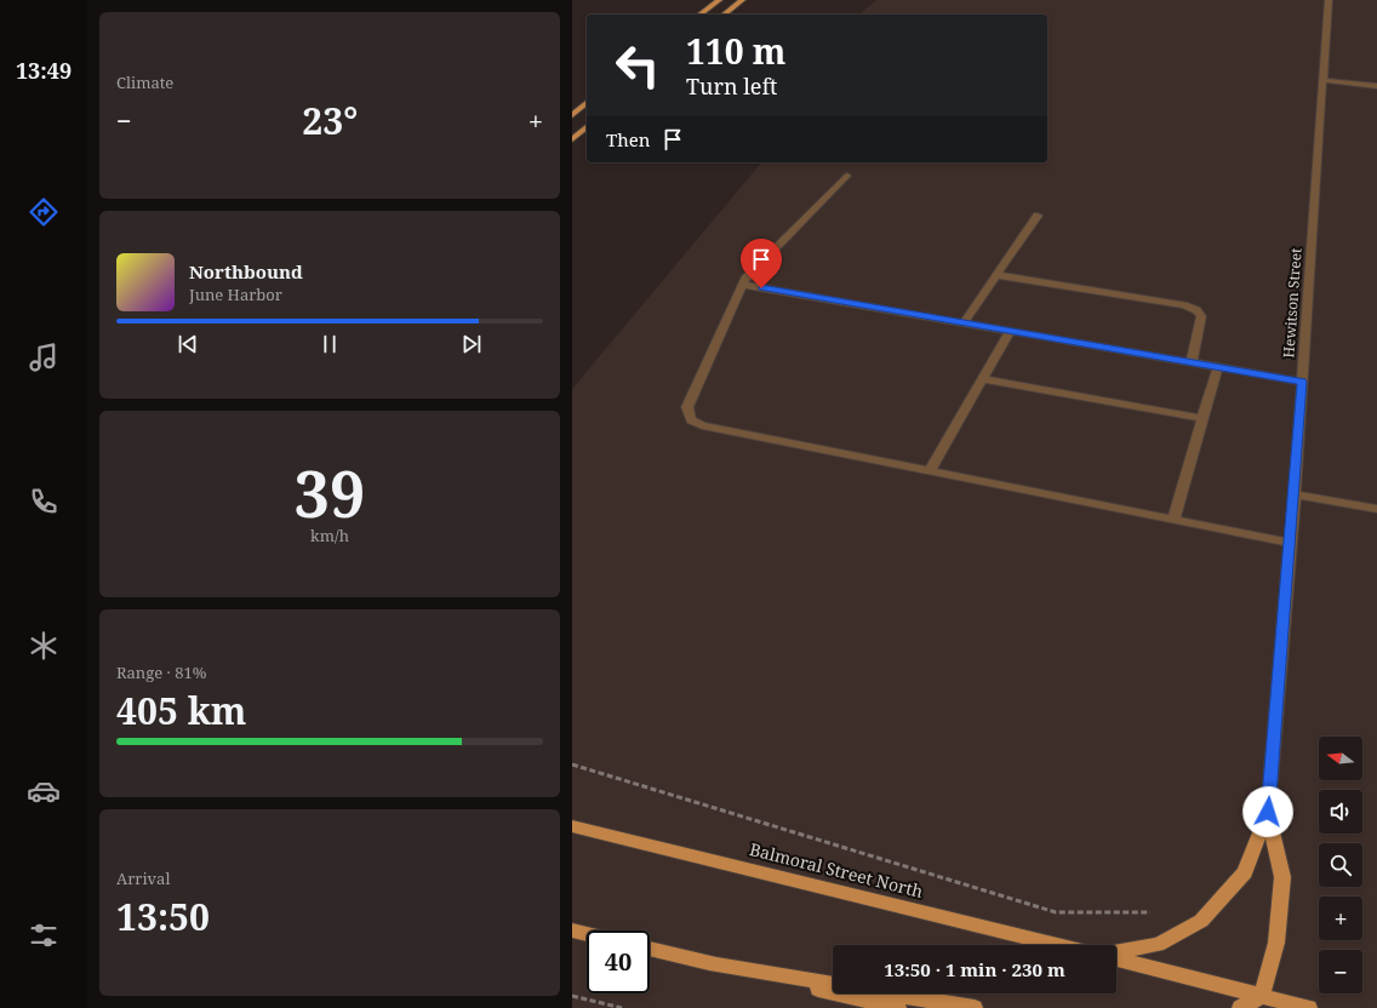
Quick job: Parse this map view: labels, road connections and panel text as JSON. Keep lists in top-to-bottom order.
{
  "streets": {
    "main road": ["Balmoral Street North"],
    "street": ["Hewitson Street"]
  },
  "north": "left",
  "page": {
    "tabs": "13:49",
    "tile": [
      "Climate",
      ["39", "km/h"],
      ["Range · 81%", "405 km"],
      ["Arrival", "13:50"]
    ],
    "turn": ["110 m", "Turn left"],
    "heat": ["−", "23°", "+"],
    "then": "Then",
    "song": ["Northbound", "June Harbor"],
    "map_buttons": ["+", "−"],
    "limit": "40",
    "trip": "13:50 · 1 min · 230 m"
  }
}
